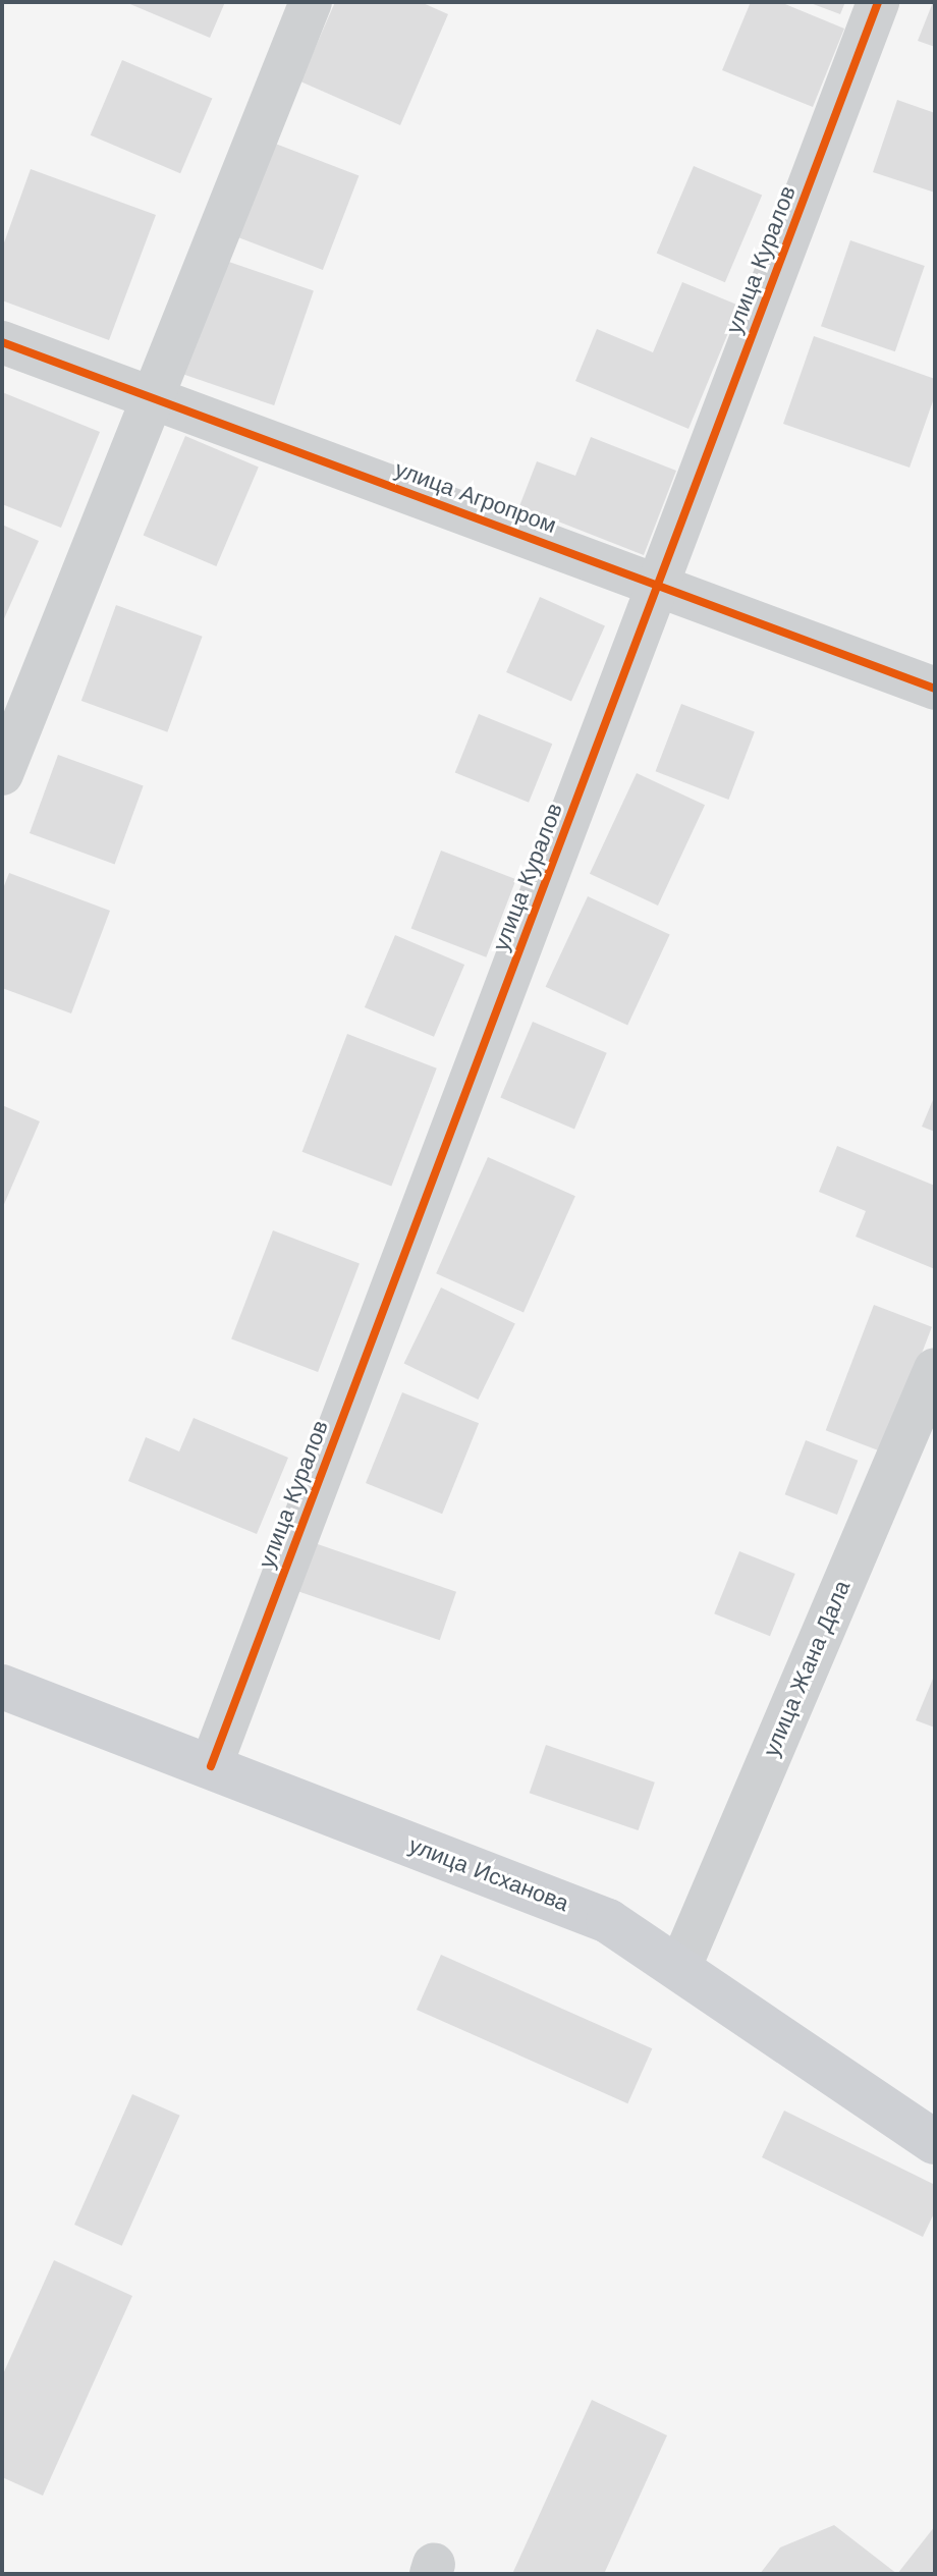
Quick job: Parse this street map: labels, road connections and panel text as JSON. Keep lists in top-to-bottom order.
{
  "streets": {
    "main road": ["улица Исханова"],
    "street": ["улица Куралов", "улица Агропром", "улица Жана Дала"]
  },
  "crossings": [
    ["улица Куралов", "улица Агропром"],
    ["улица Куралов", "улица Исханова"],
    ["улица Жана Дала", "улица Исханова"]
  ]
}
